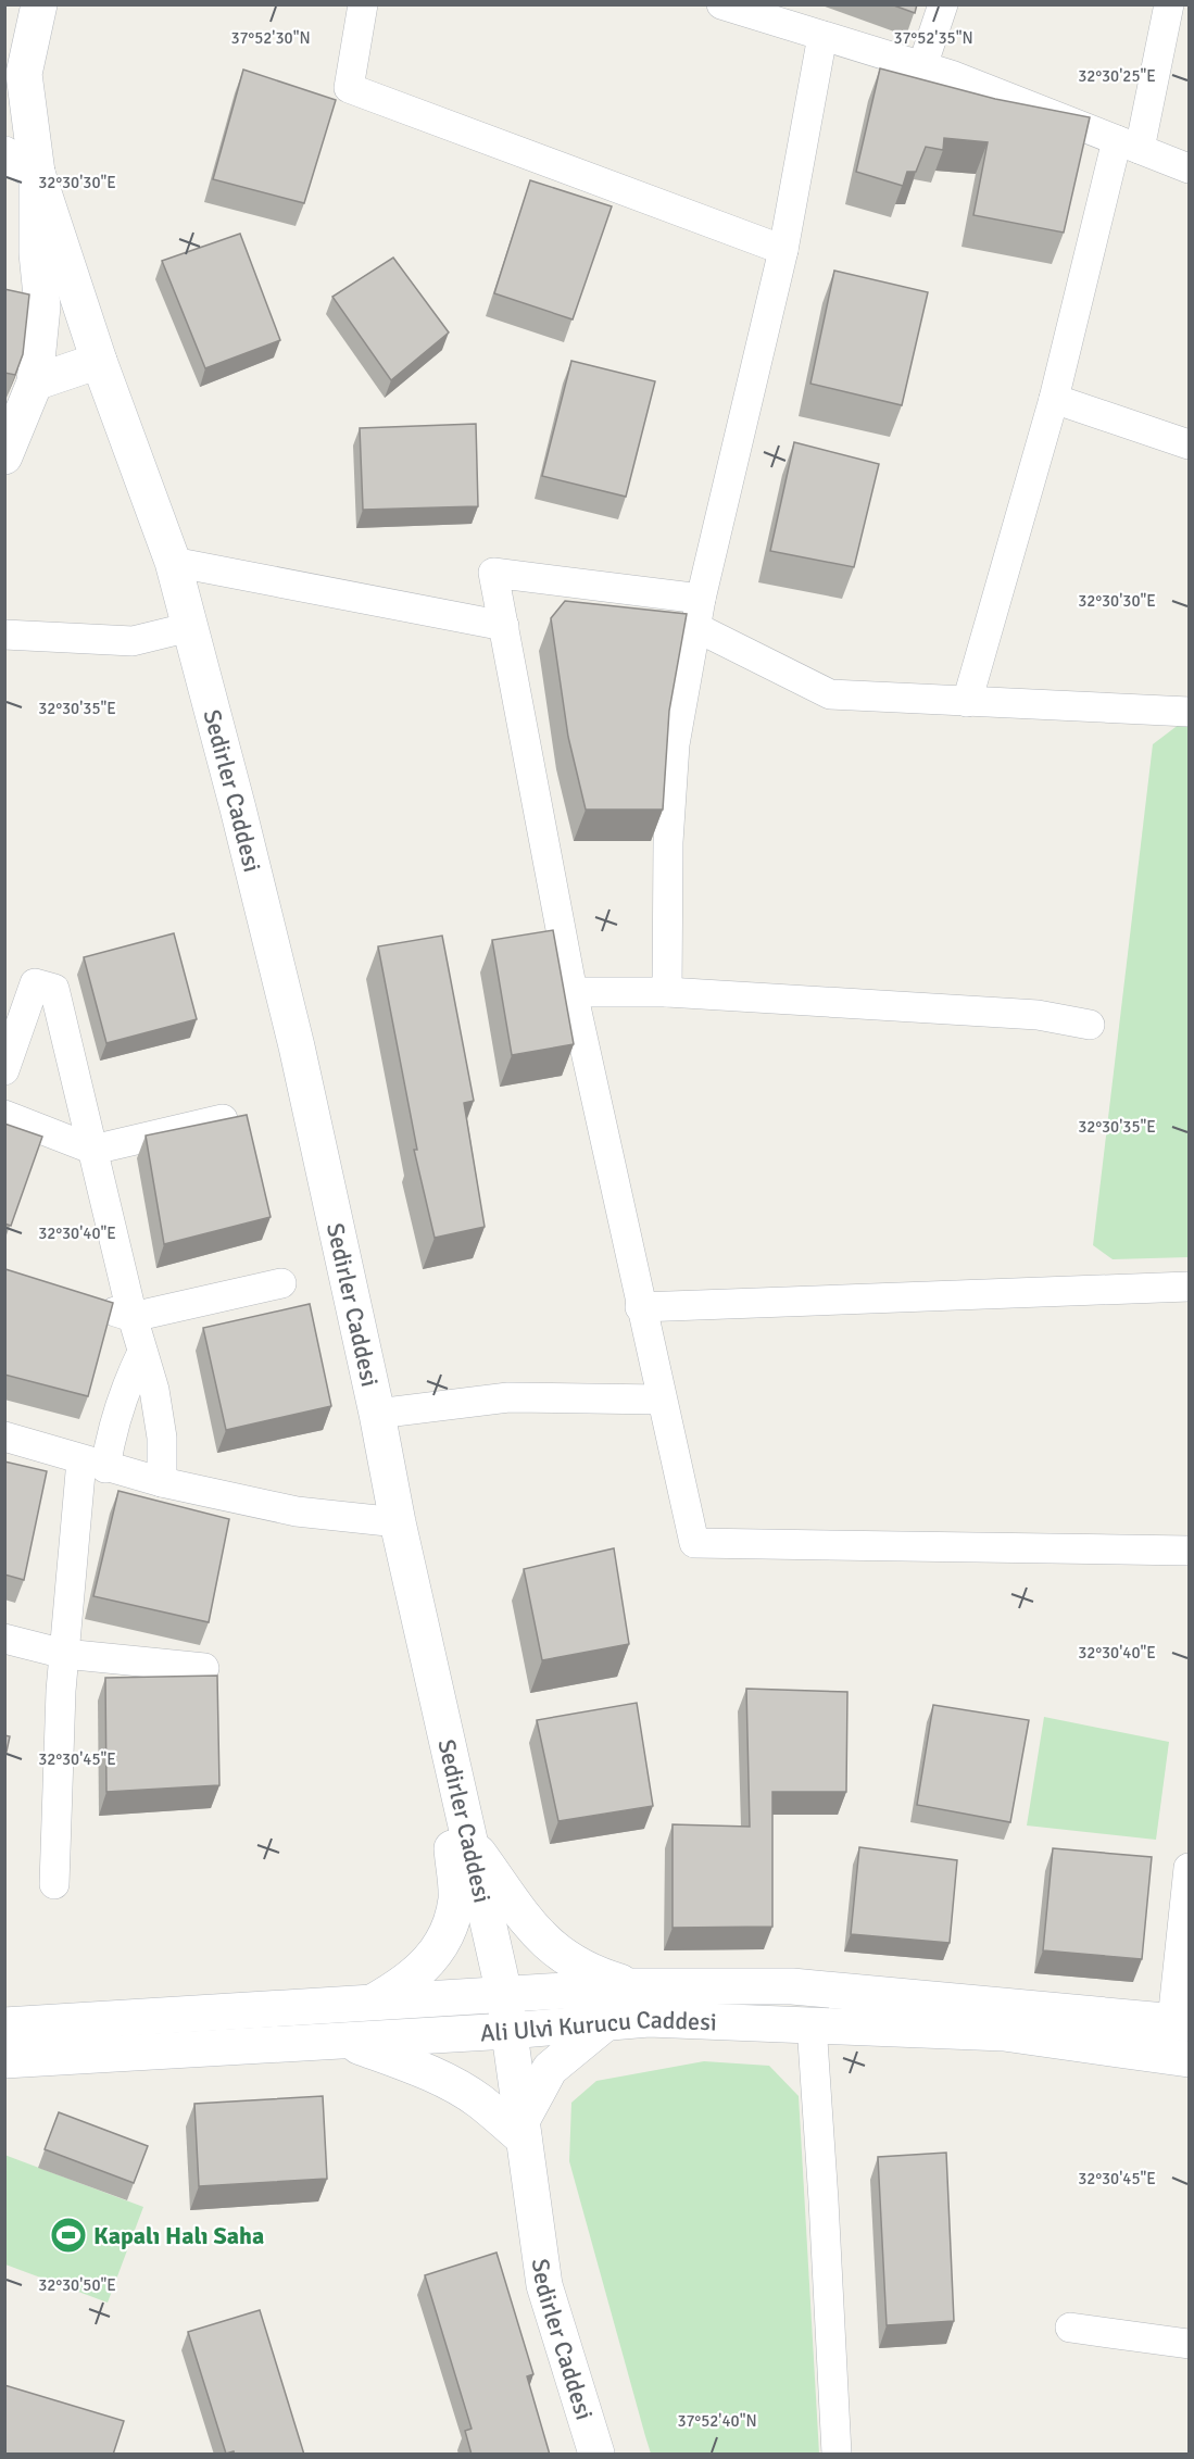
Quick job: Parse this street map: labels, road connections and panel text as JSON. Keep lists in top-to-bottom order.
{
  "streets": {
    "main road": ["Sedirler Caddesi", "Ali Ulvi Kurucu Caddesi"]
  },
  "crossings": [
    ["Sedirler Caddesi", "Ali Ulvi Kurucu Caddesi"]
  ],
  "places": {
    "sports": ["Kapalı Halı Saha"]
  },
  "coordinates": [
    "37°52'30\"N",
    "37°52'35\"N",
    "32°30'25\"E",
    "32°30'30\"E",
    "32°30'35\"E",
    "32°30'40\"E",
    "32°30'45\"E",
    "32°30'50\"E",
    "37°52'40\"N"
  ]
}
